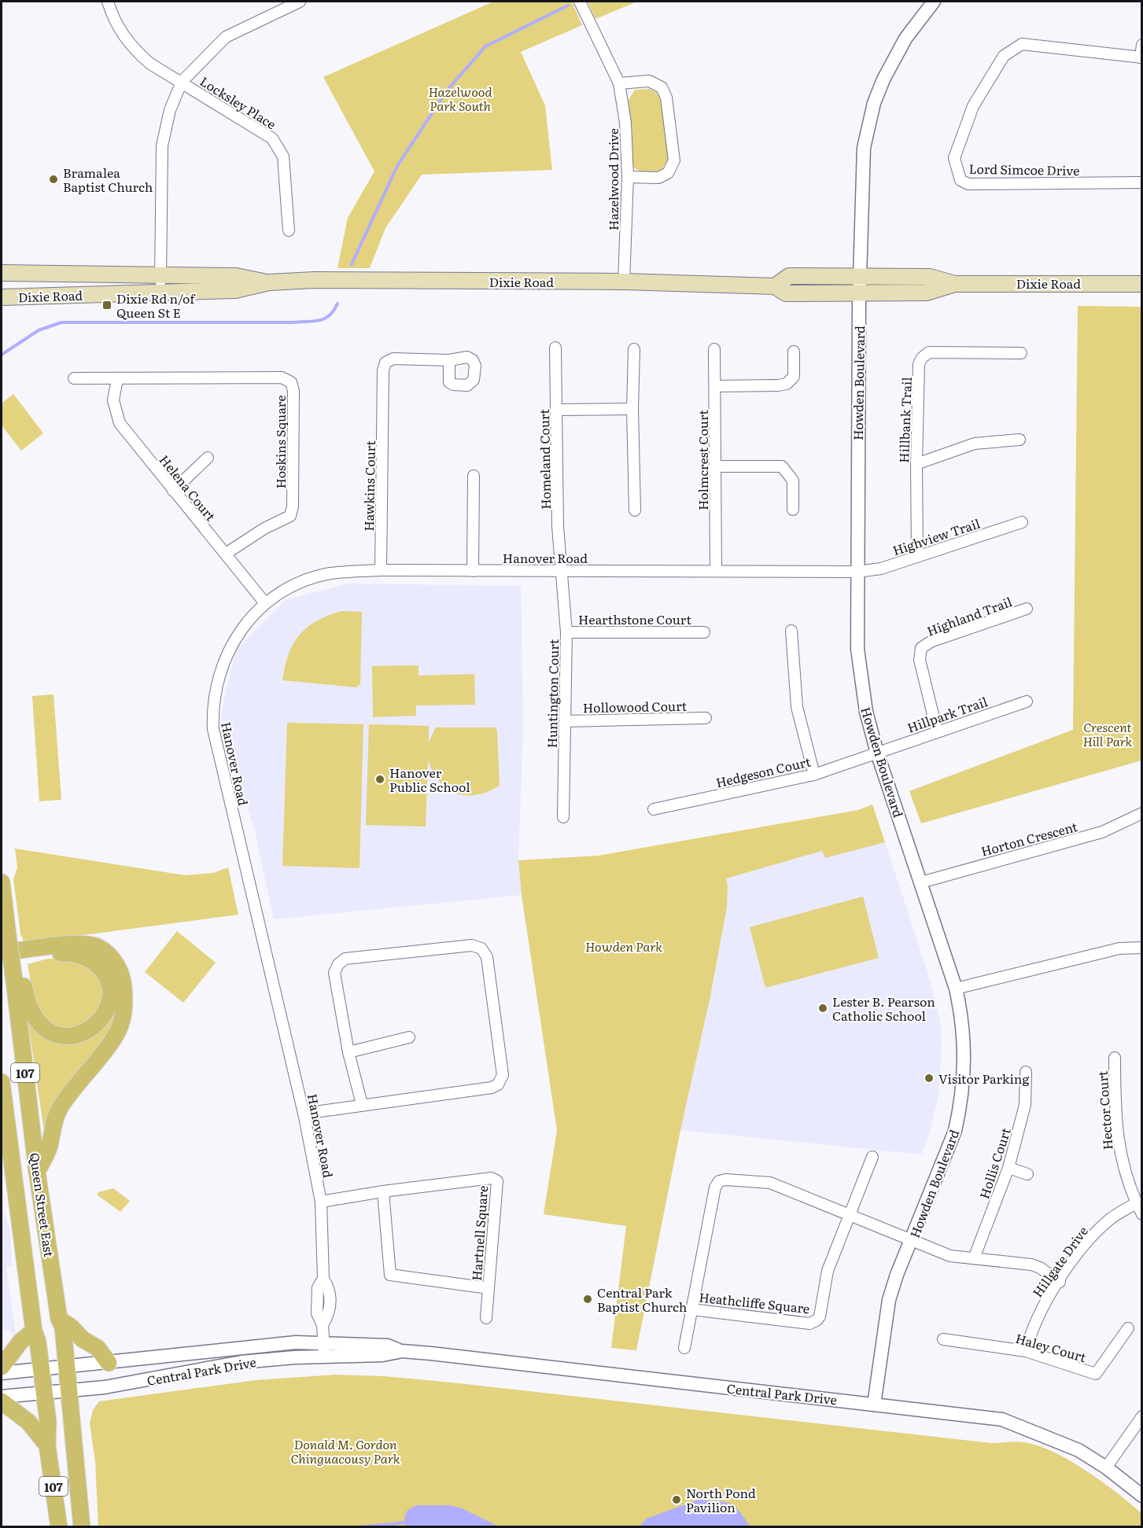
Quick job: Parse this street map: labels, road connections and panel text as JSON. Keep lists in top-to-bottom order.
{
  "streets": {
    "main road": ["Dixie Road", "107", "Queen Street East"],
    "street": [
      "Locksley Place",
      "Lord Simcoe Drive",
      "Hazelwood Drive",
      "Howden Boulevard",
      "Hillbank Trail",
      "Hoskins Square",
      "Homeland Court",
      "Holmcrest Court",
      "Hawkins Court",
      "Helena Court",
      "Highview Trail",
      "Hanover Road",
      "Highland Trail",
      "Hearthstone Court",
      "Huntington Court",
      "Hollowood Court",
      "Hillpark Trail",
      "Hedgeson Court",
      "Horton Crescent",
      "Hector Court",
      "Hollis Court",
      "Hartnell Square",
      "Hillgate Drive",
      "Heathcliffe Square",
      "Haley Court",
      "Central Park Drive"
    ]
  },
  "crossings": [
    ["Hazelwood Drive", "Dixie Road"],
    ["Dixie Road", "Howden Boulevard"],
    ["Howden Boulevard", "Highview Trail"],
    ["Howden Boulevard", "Hanover Road"],
    ["Howden Boulevard", "Hillpark Trail"],
    ["Howden Boulevard", "Hedgeson Court"],
    ["Howden Boulevard", "Horton Crescent"],
    ["Howden Boulevard", "Heathcliffe Square"],
    ["Howden Boulevard", "Central Park Drive"],
    ["Hillbank Trail", "Highview Trail"],
    ["Hoskins Square", "Helena Court"],
    ["Homeland Court", "Hanover Road"],
    ["Homeland Court", "Huntington Court"],
    ["Holmcrest Court", "Hanover Road"],
    ["Hawkins Court", "Hanover Road"],
    ["Helena Court", "Hanover Road"],
    ["Highview Trail", "Hanover Road"],
    ["Hanover Road", "Huntington Court"],
    ["Hanover Road", "Hartnell Square"],
    ["Hanover Road", "Central Park Drive"],
    ["Highland Trail", "Hillpark Trail"],
    ["Hearthstone Court", "Huntington Court"],
    ["Huntington Court", "Hollowood Court"],
    ["Hillpark Trail", "Hedgeson Court"],
    ["Hector Court", "Hillgate Drive"],
    ["Hollis Court", "Heathcliffe Square"],
    ["Queen Street East", "Central Park Drive"],
    ["Hillgate Drive", "Heathcliffe Square"],
    ["Hillgate Drive", "Haley Court"]
  ],
  "parks": [
    "Hazelwood Park South",
    "Crescent Hill Park",
    "Howden Park",
    "Donald M. Gordon Chinguacousy Park"
  ],
  "places": {
    "other": [
      "Bramalea Baptist Church",
      "Hanover Public School",
      "Lester B. Pearson Catholic School",
      "Visitor Parking",
      "Central Park Baptist Church",
      "North Pond Pavilion"
    ],
    "transit": ["Dixie Rd n/of Queen St E"]
  }
}
